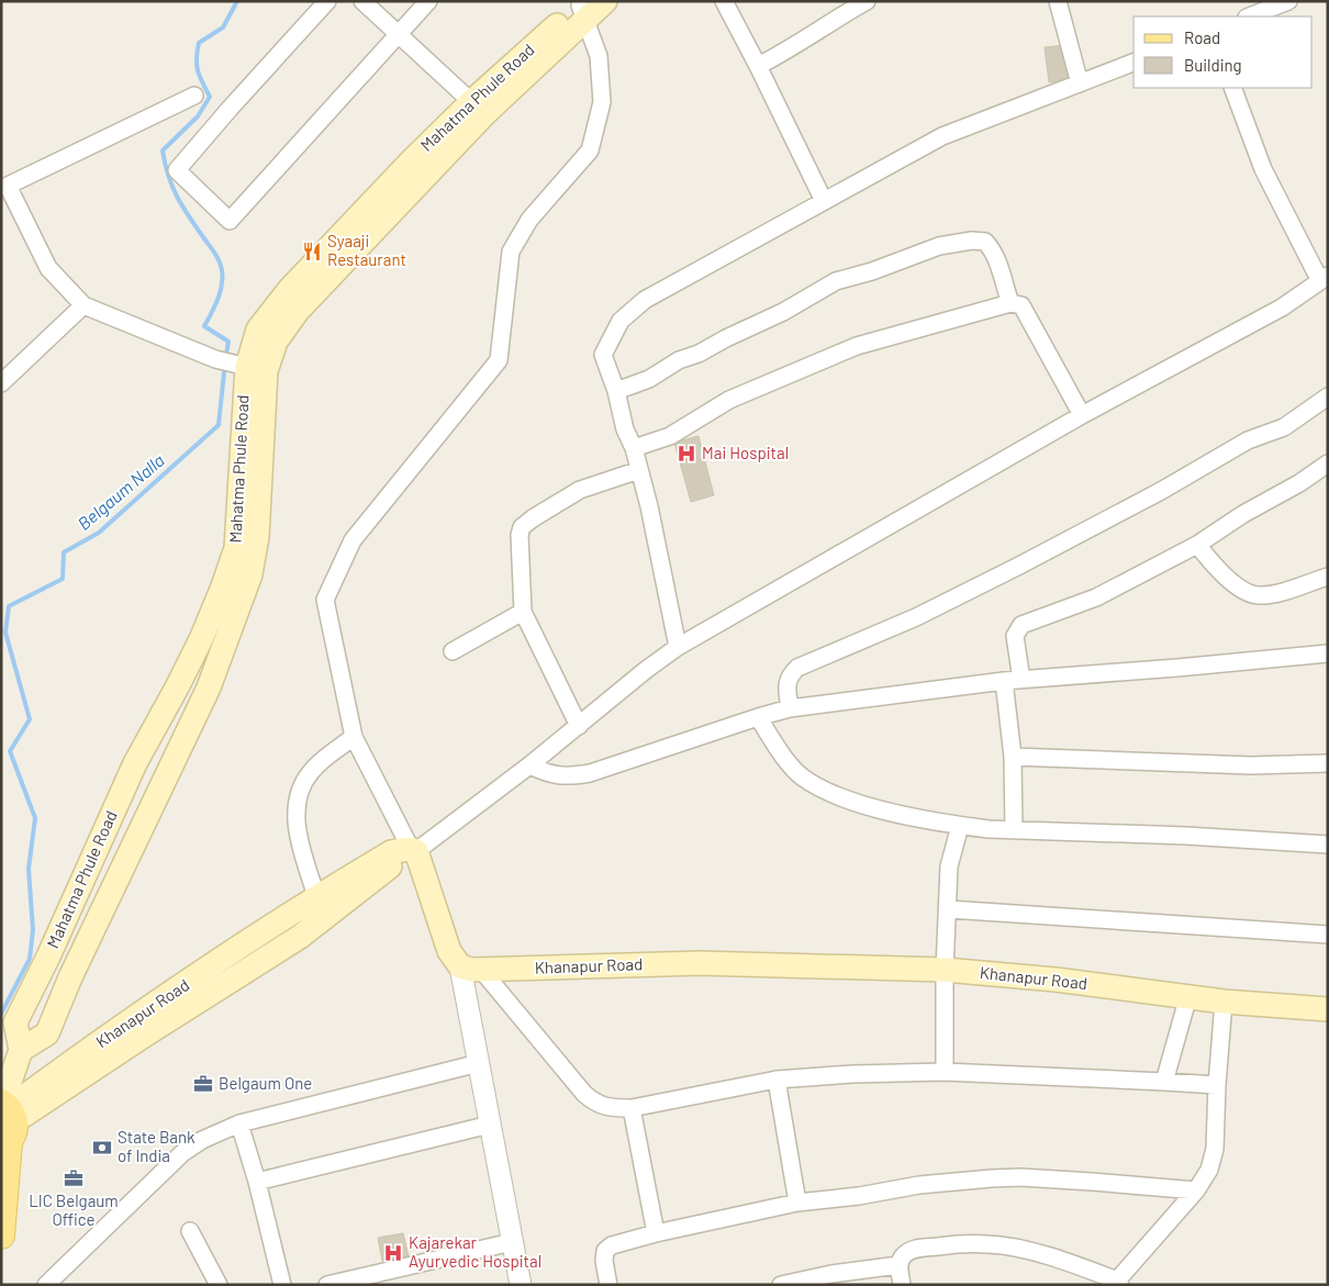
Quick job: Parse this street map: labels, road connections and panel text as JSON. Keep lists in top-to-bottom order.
{
  "streets": {
    "main road": ["Mahatma Phule Road", "Khanapur Road"]
  },
  "water": ["Belgaum Nalla"],
  "places": {
    "restaurant": ["Syaaji Restaurant"],
    "hospital": ["Mai Hospital", "Kajarekar Ayurvedic Hospital"],
    "office": ["Belgaum One", "LIC Belgaum Office"],
    "bank": ["State Bank of India"]
  },
  "legend": ["Road", "Building"]
}
